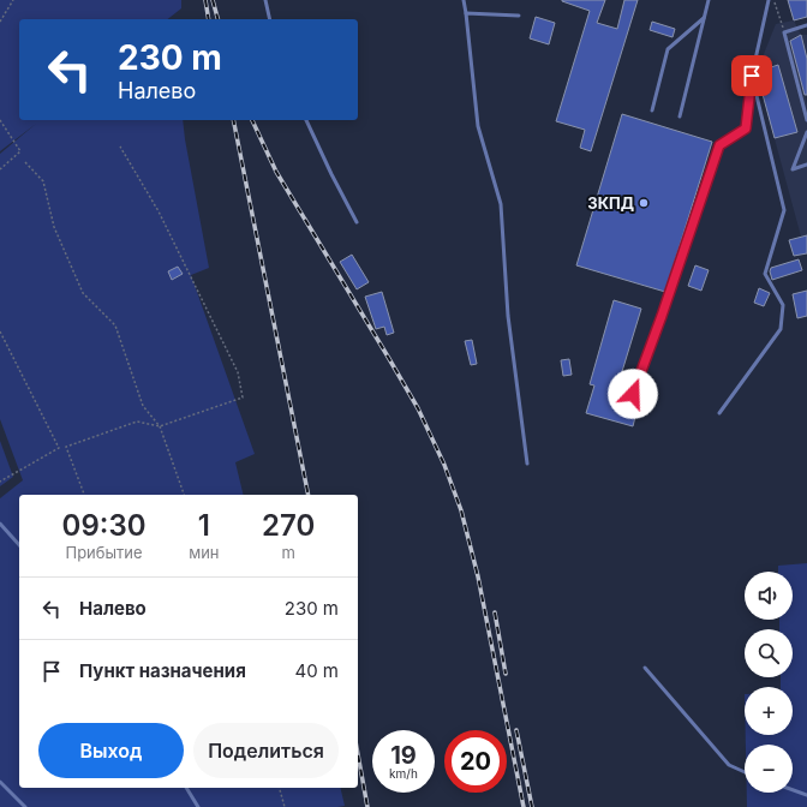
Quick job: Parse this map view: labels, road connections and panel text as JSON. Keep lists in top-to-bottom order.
{
  "places": ["ЗКПД"],
  "page": {
    "turn": ["230 m", "Налево"],
    "eta": [
      "09:30",
      "Прибытие",
      "1",
      "мин",
      "270",
      "m"
    ],
    "map_buttons": ["+", "−"],
    "list": [
      {
        "name": "Налево",
        "value": "230 m"
      },
      {
        "name": "Пункт назначения",
        "value": "40 m"
      }
    ],
    "buttons": ["Выход", "Поделиться"],
    "speed": "19 km/h",
    "limit": "20"
  }
}
